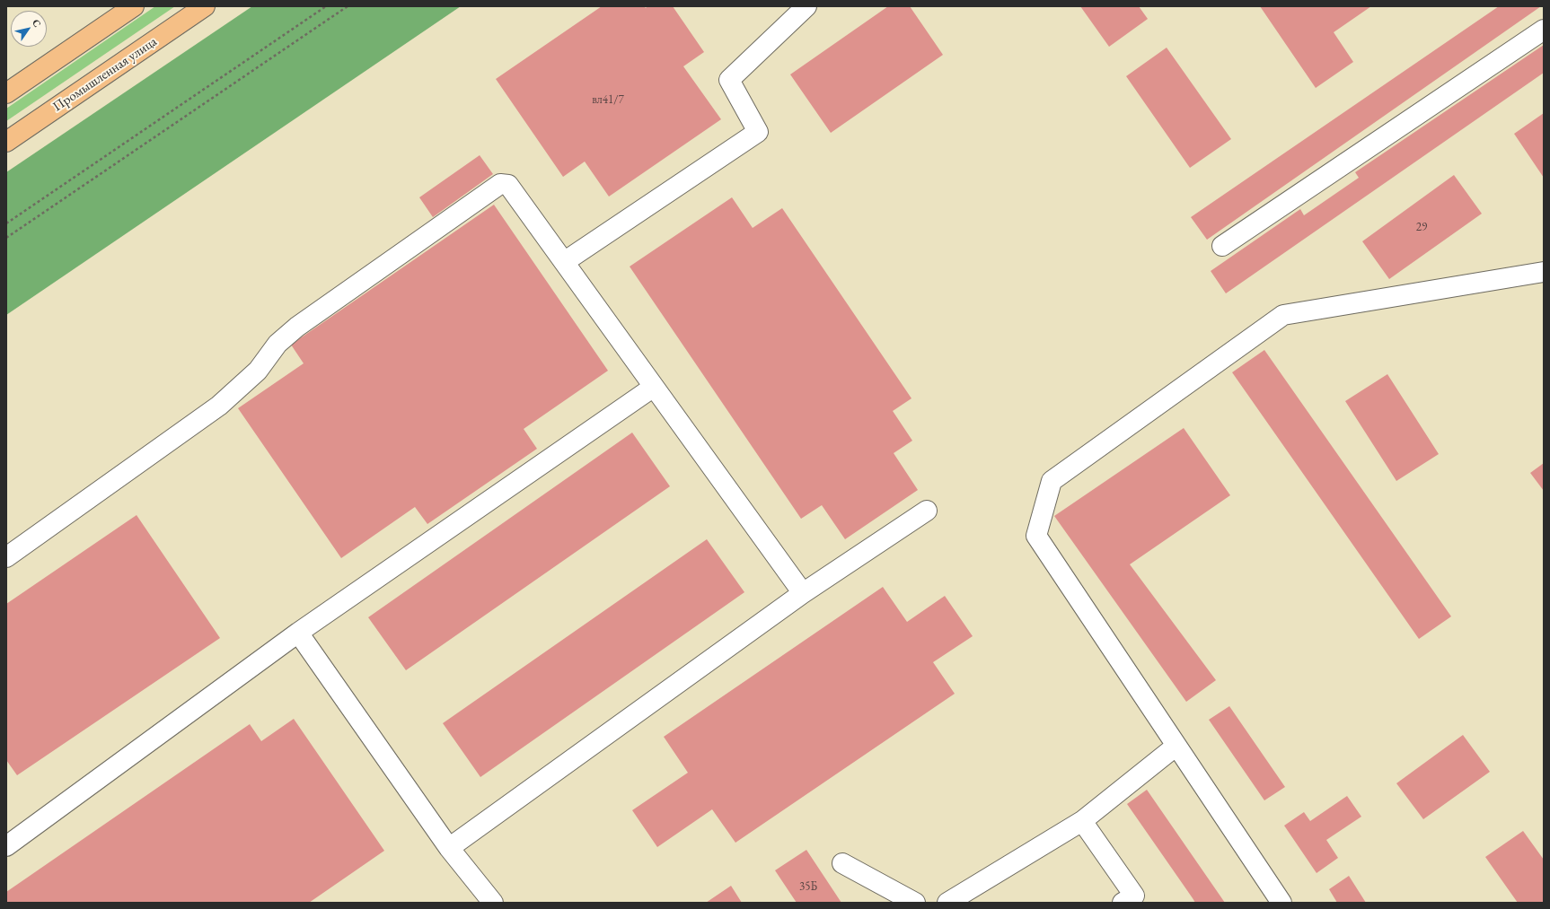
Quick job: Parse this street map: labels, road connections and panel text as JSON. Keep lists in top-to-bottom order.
{
  "streets": {
    "main road": ["Промышленная улица"]
  },
  "house_numbers": ["вл41/7", "29", "35Б"],
  "north": "top right"
}
